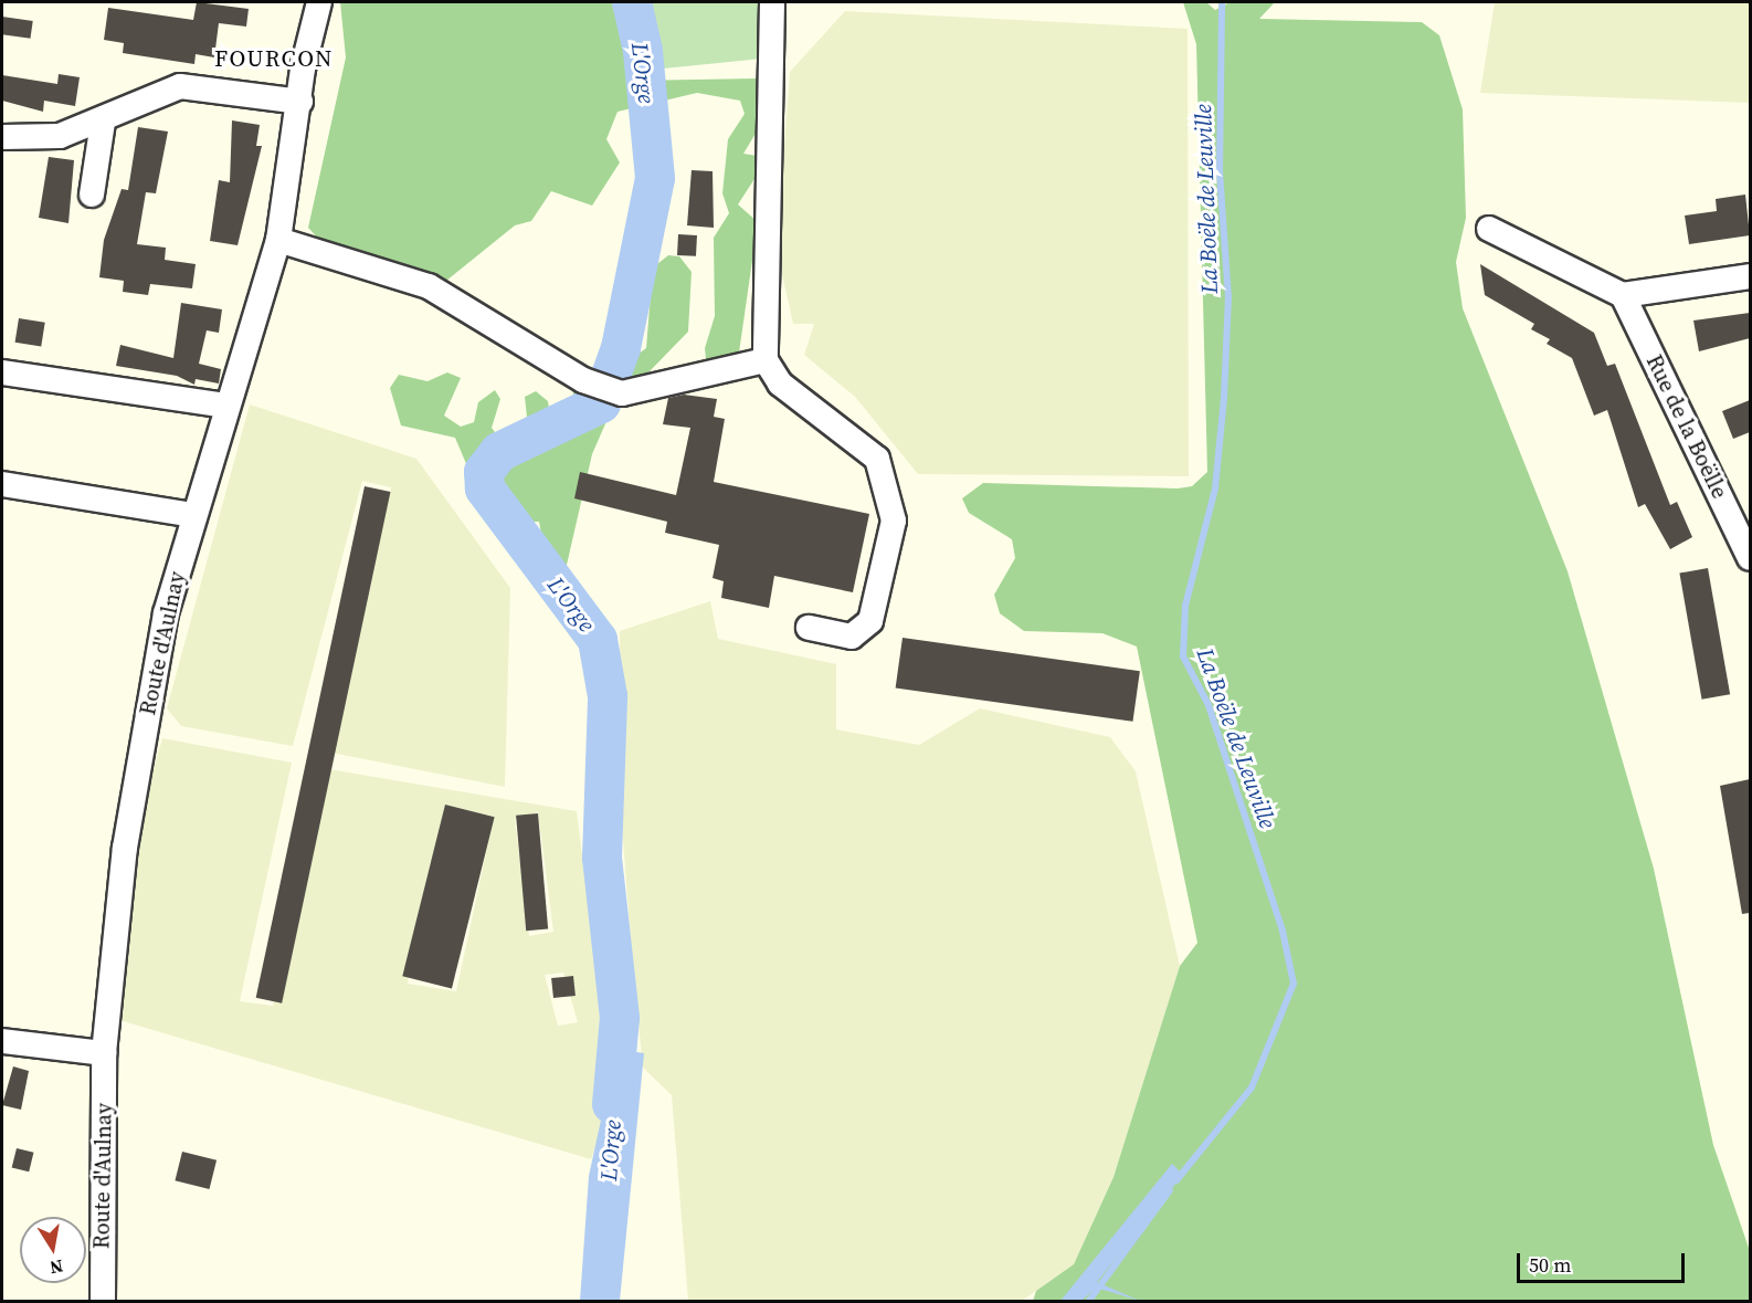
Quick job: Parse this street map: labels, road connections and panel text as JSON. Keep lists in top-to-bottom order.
{
  "streets": {
    "street": ["Rue de la Boëlle", "Route d'Aulnay"]
  },
  "districts": ["FOURCON"],
  "water": ["L'Orge", "La Boële de Leuville"],
  "scale_bar": "50 m",
  "north": "bottom"
}
